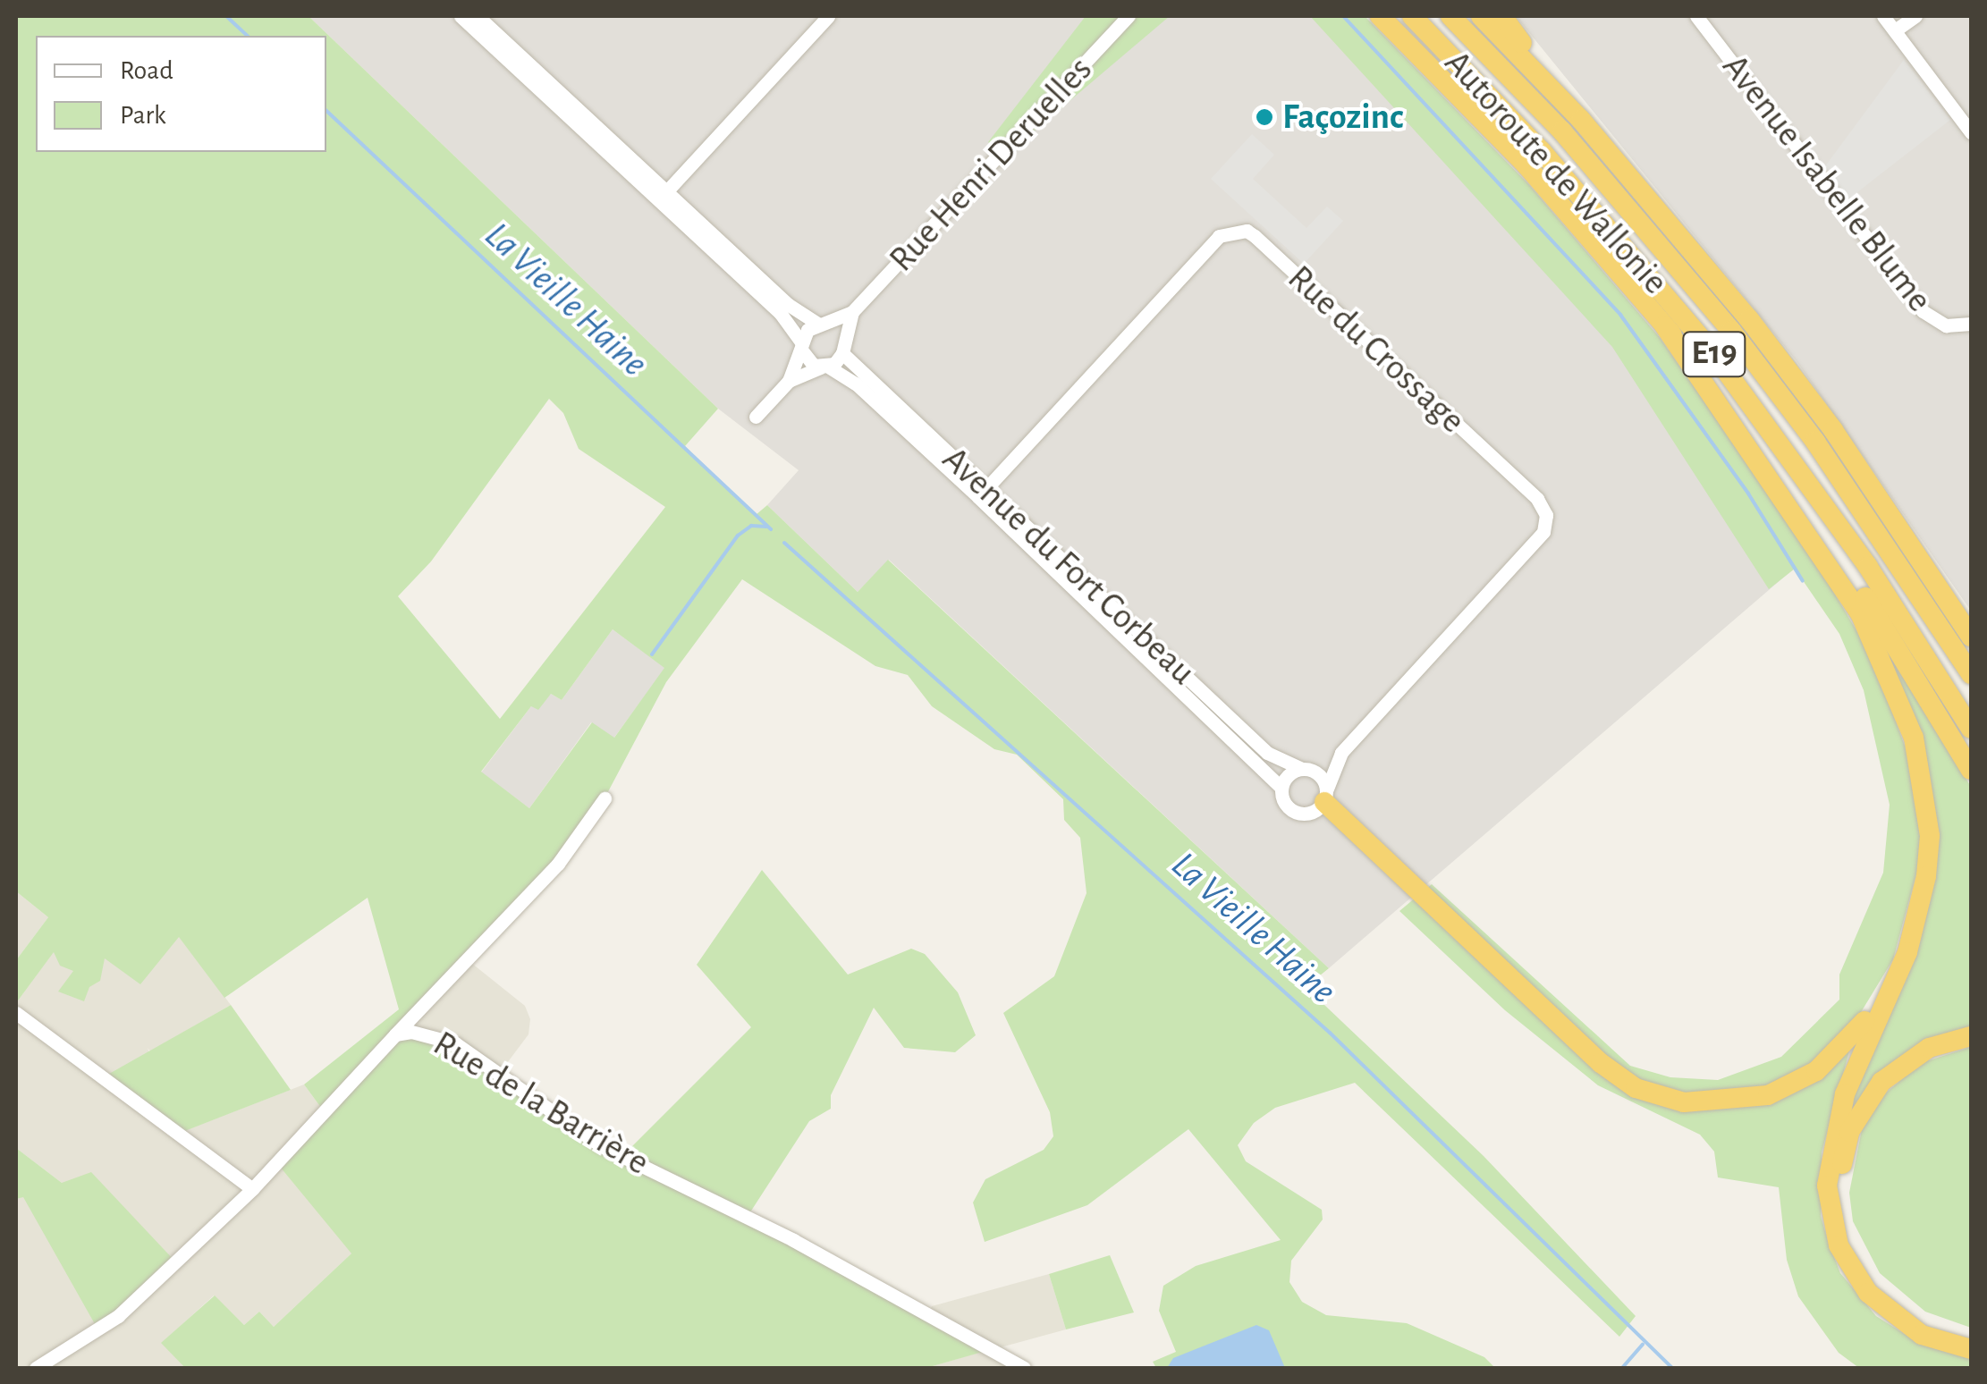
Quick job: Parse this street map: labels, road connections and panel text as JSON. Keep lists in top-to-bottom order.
{
  "streets": {
    "highway": ["Autoroute de Wallonie", "E19"],
    "street": [
      "Rue Henri Deruelles",
      "Avenue Isabelle Blume",
      "Rue du Crossage",
      "Avenue du Fort Corbeau",
      "Rue de la Barrière"
    ]
  },
  "crossings": [
    ["Rue Henri Deruelles", "Avenue du Fort Corbeau"],
    ["Rue du Crossage", "Avenue du Fort Corbeau"]
  ],
  "water": ["La Vieille Haine"],
  "places": ["Façozinc"],
  "legend": ["Road", "Park"]
}
